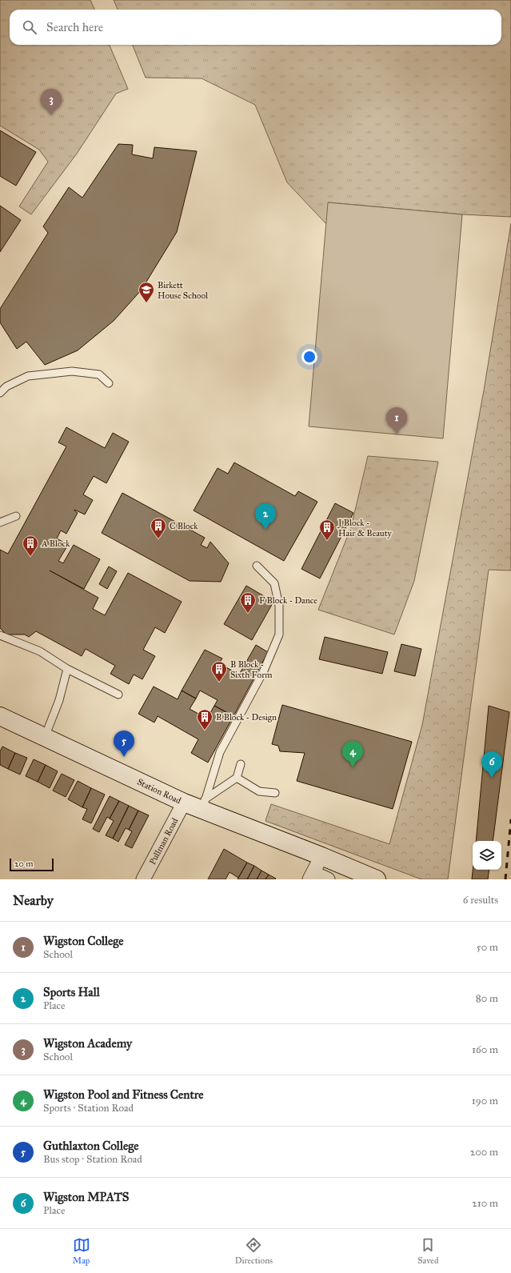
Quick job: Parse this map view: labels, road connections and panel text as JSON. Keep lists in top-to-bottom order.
{
  "streets": {
    "main road": ["Station Road"],
    "street": ["Pullman Road"]
  },
  "crossings": [
    ["Station Road", "Pullman Road"]
  ],
  "places": {
    "school or university": ["Birkett House School"],
    "building": [
      "C Block",
      "J Block - Hair & Beauty",
      "A Block",
      "F Block - Dance",
      "B Block - Sixth Form",
      "B Block - Design"
    ]
  },
  "scale_bar": "20 m",
  "page": {
    "search": "Search here",
    "pins": [
      "3",
      "1",
      "2",
      "5",
      "4",
      "6"
    ],
    "scale": "20 m",
    "heading": ["Nearby", "6 results"],
    "list": [
      {
        "mark": "1",
        "name": "Wigston College",
        "note": "School",
        "value": "50 m"
      },
      {
        "mark": "2",
        "name": "Sports Hall",
        "note": "Place",
        "value": "80 m"
      },
      {
        "mark": "3",
        "name": "Wigston Academy",
        "note": "School",
        "value": "160 m"
      },
      {
        "mark": "4",
        "name": "Wigston Pool and Fitness Centre",
        "note": "Sports · Station Road",
        "value": "190 m"
      },
      {
        "mark": "5",
        "name": "Guthlaxton College",
        "note": "Bus stop · Station Road",
        "value": "200 m"
      },
      {
        "mark": "6",
        "name": "Wigston MPATS",
        "note": "Place",
        "value": "210 m"
      }
    ],
    "nav": ["Map", "Directions", "Saved"]
  }
}
